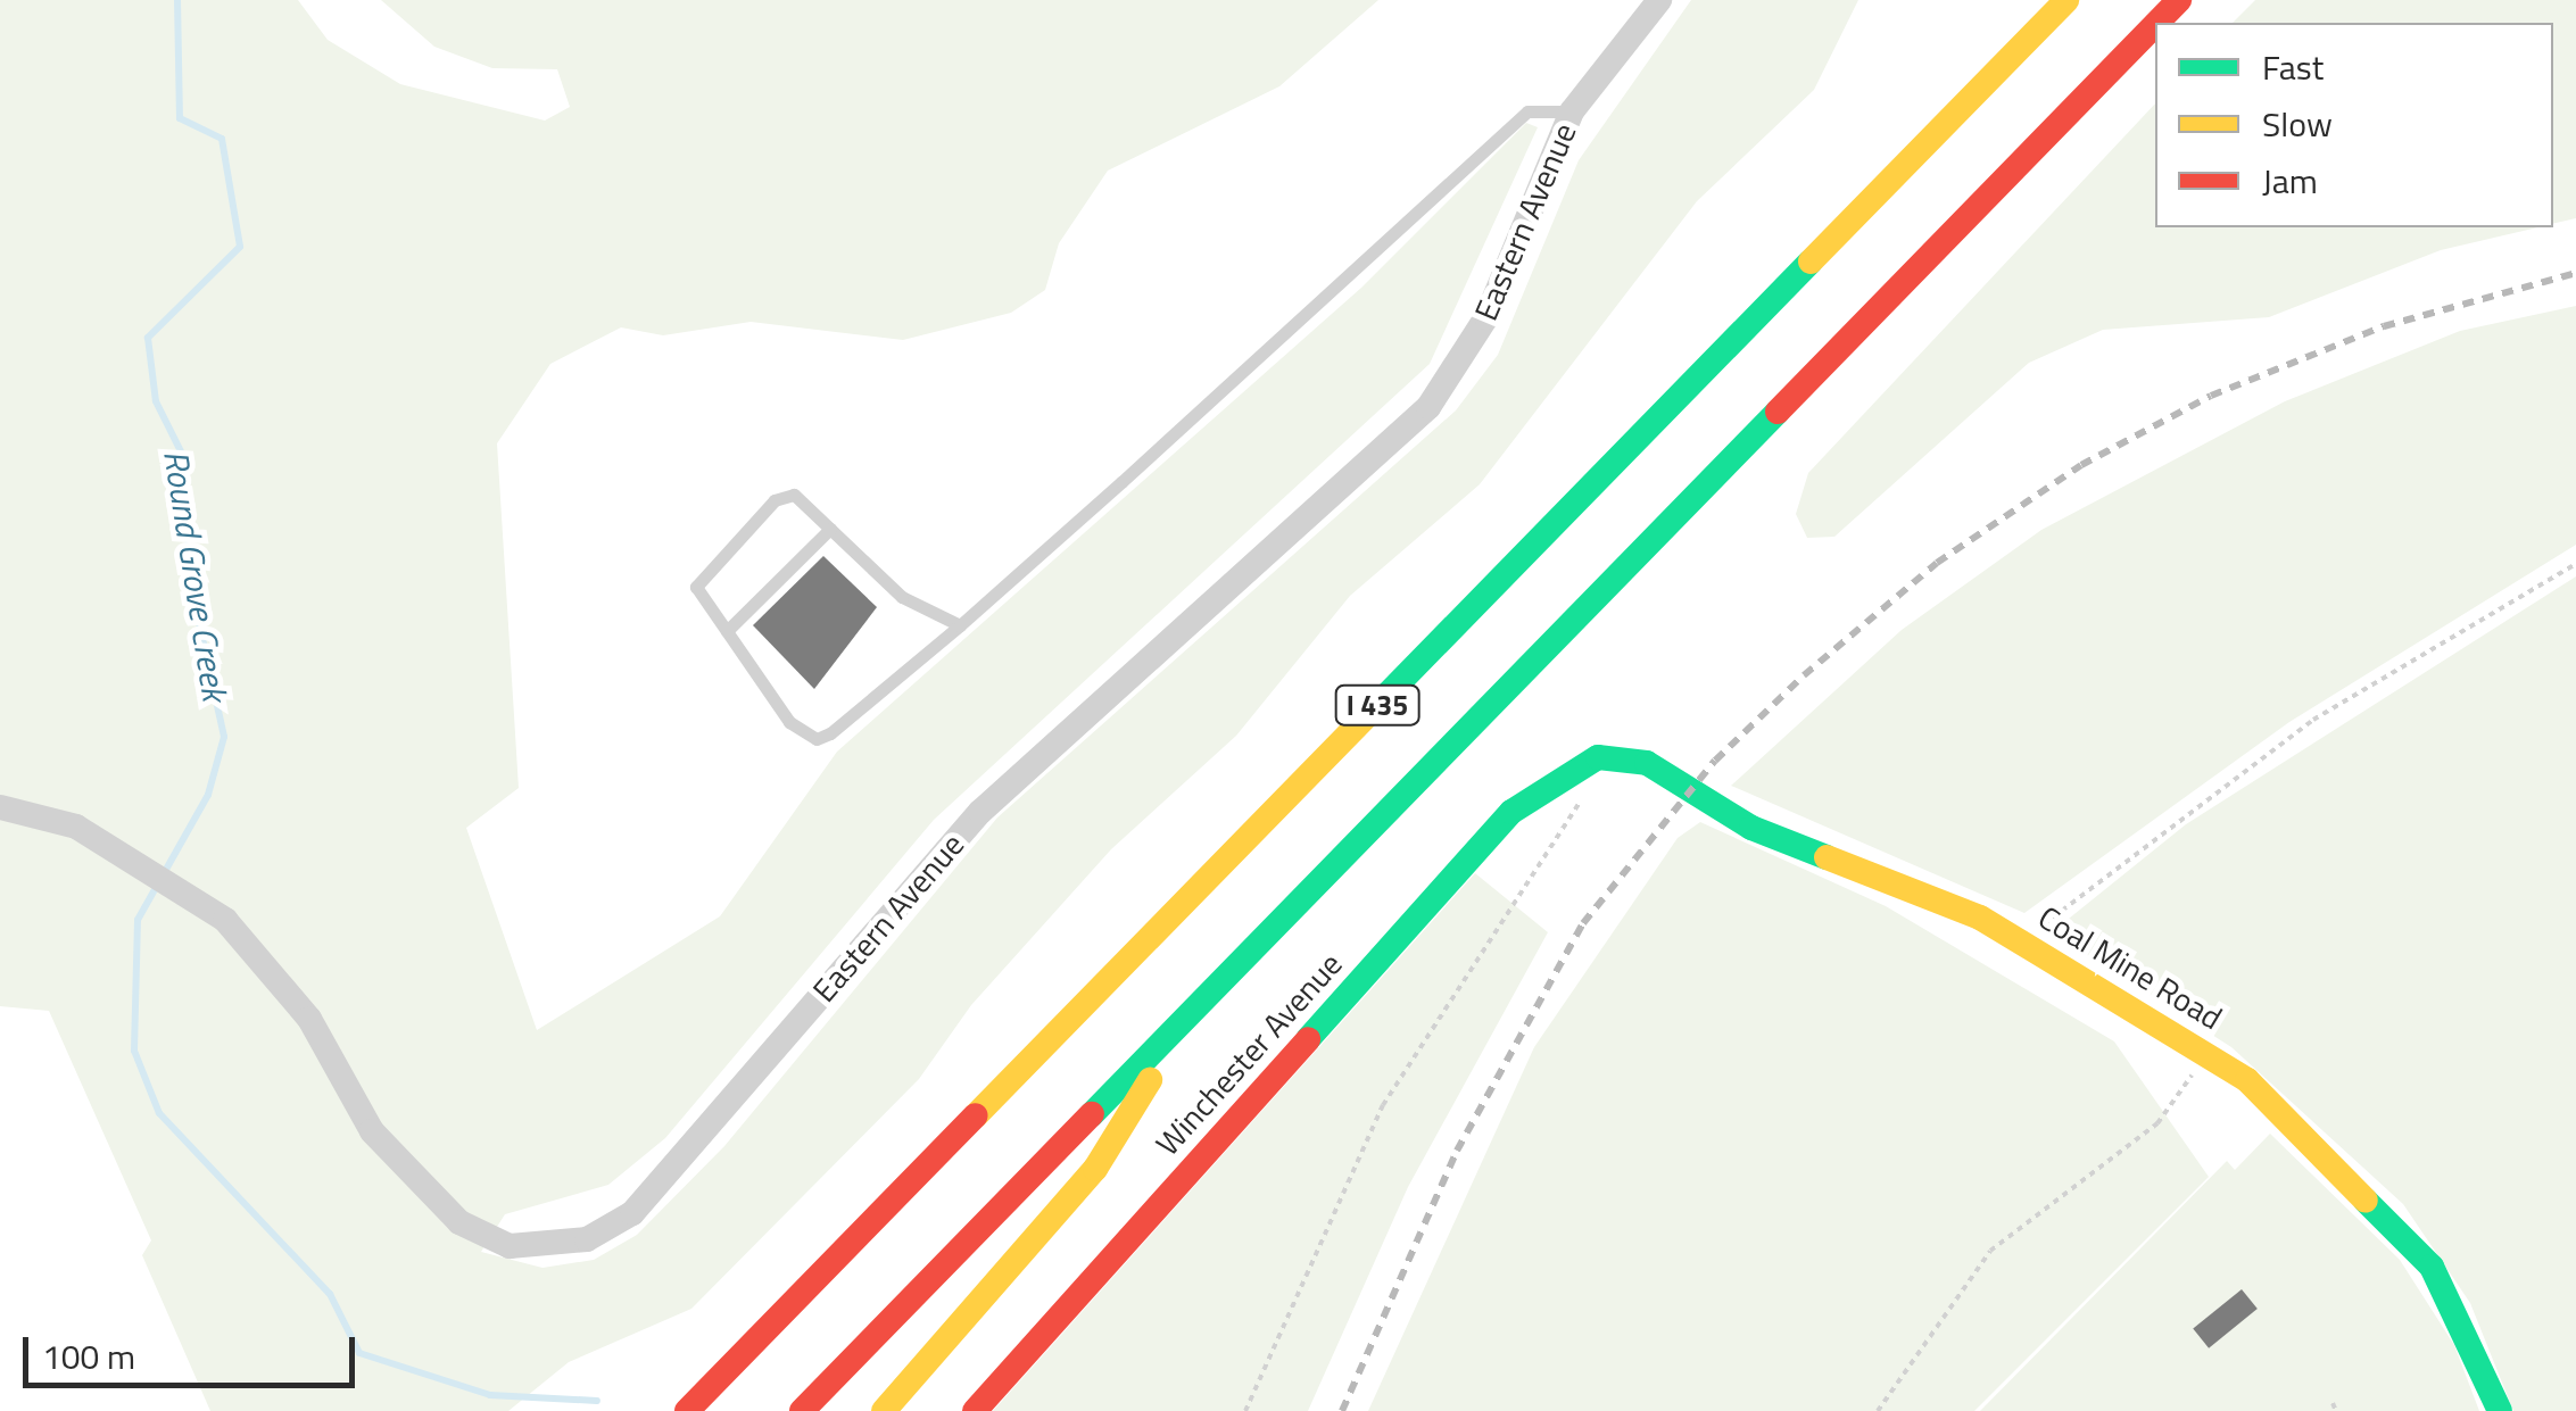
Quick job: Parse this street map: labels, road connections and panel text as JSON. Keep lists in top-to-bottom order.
{
  "streets": {
    "main road": ["I 435", "Coal Mine Road", "Winchester Avenue"],
    "street": ["Eastern Avenue"]
  },
  "crossings": [
    ["Coal Mine Road", "Winchester Avenue"]
  ],
  "water": ["Round Grove Creek"],
  "legend": ["Fast", "Slow", "Jam"],
  "scale_bar": "100 m"
}
